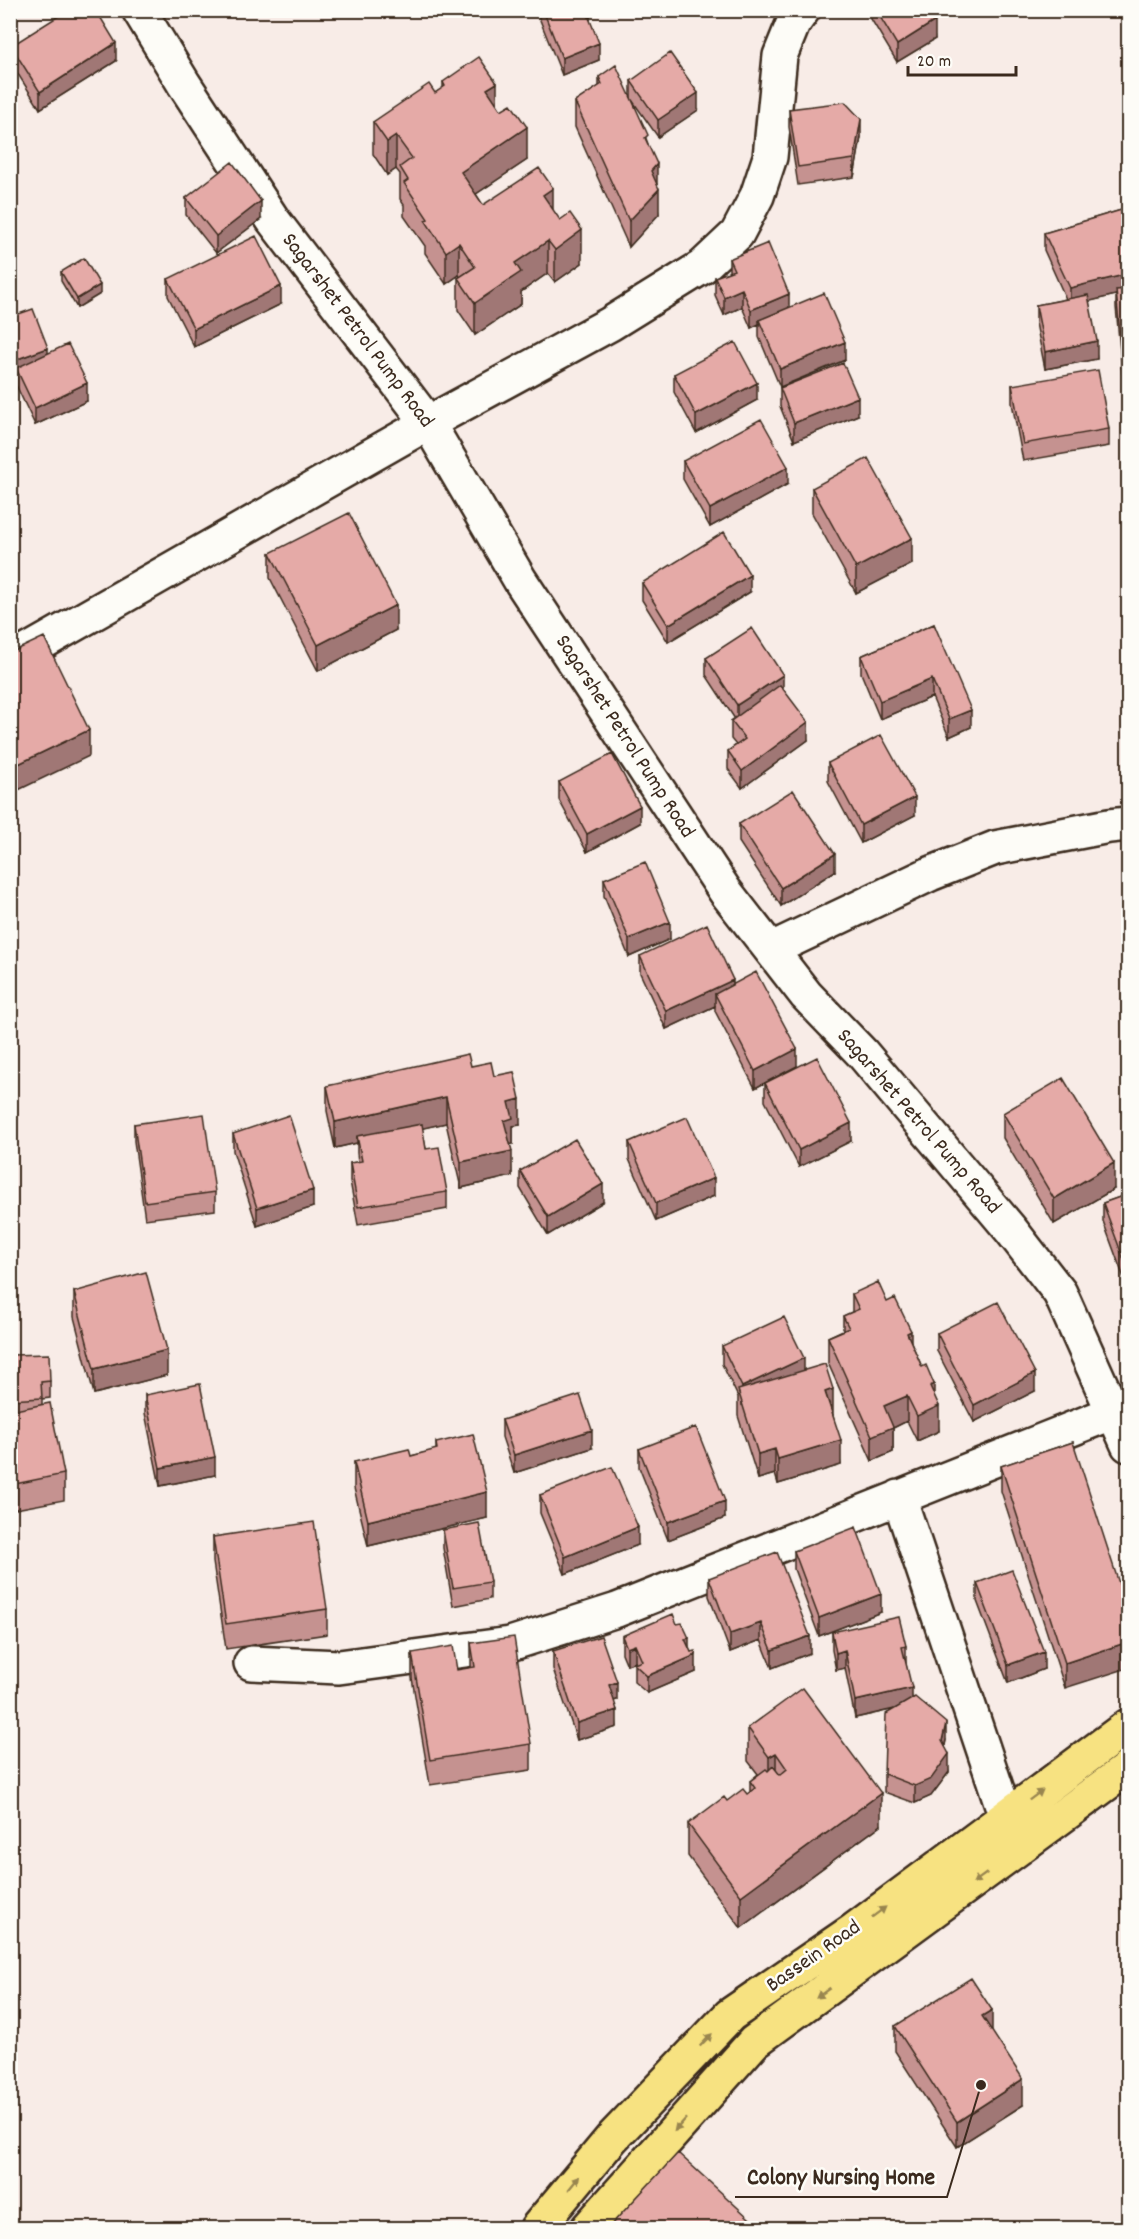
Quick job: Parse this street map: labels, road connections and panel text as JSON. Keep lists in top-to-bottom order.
{
  "streets": {
    "main road": ["Bassein Road"],
    "street": ["Sagarshet Petrol Pump Road"]
  },
  "places": ["Colony Nursing Home"],
  "scale_bar": "20 m"
}
